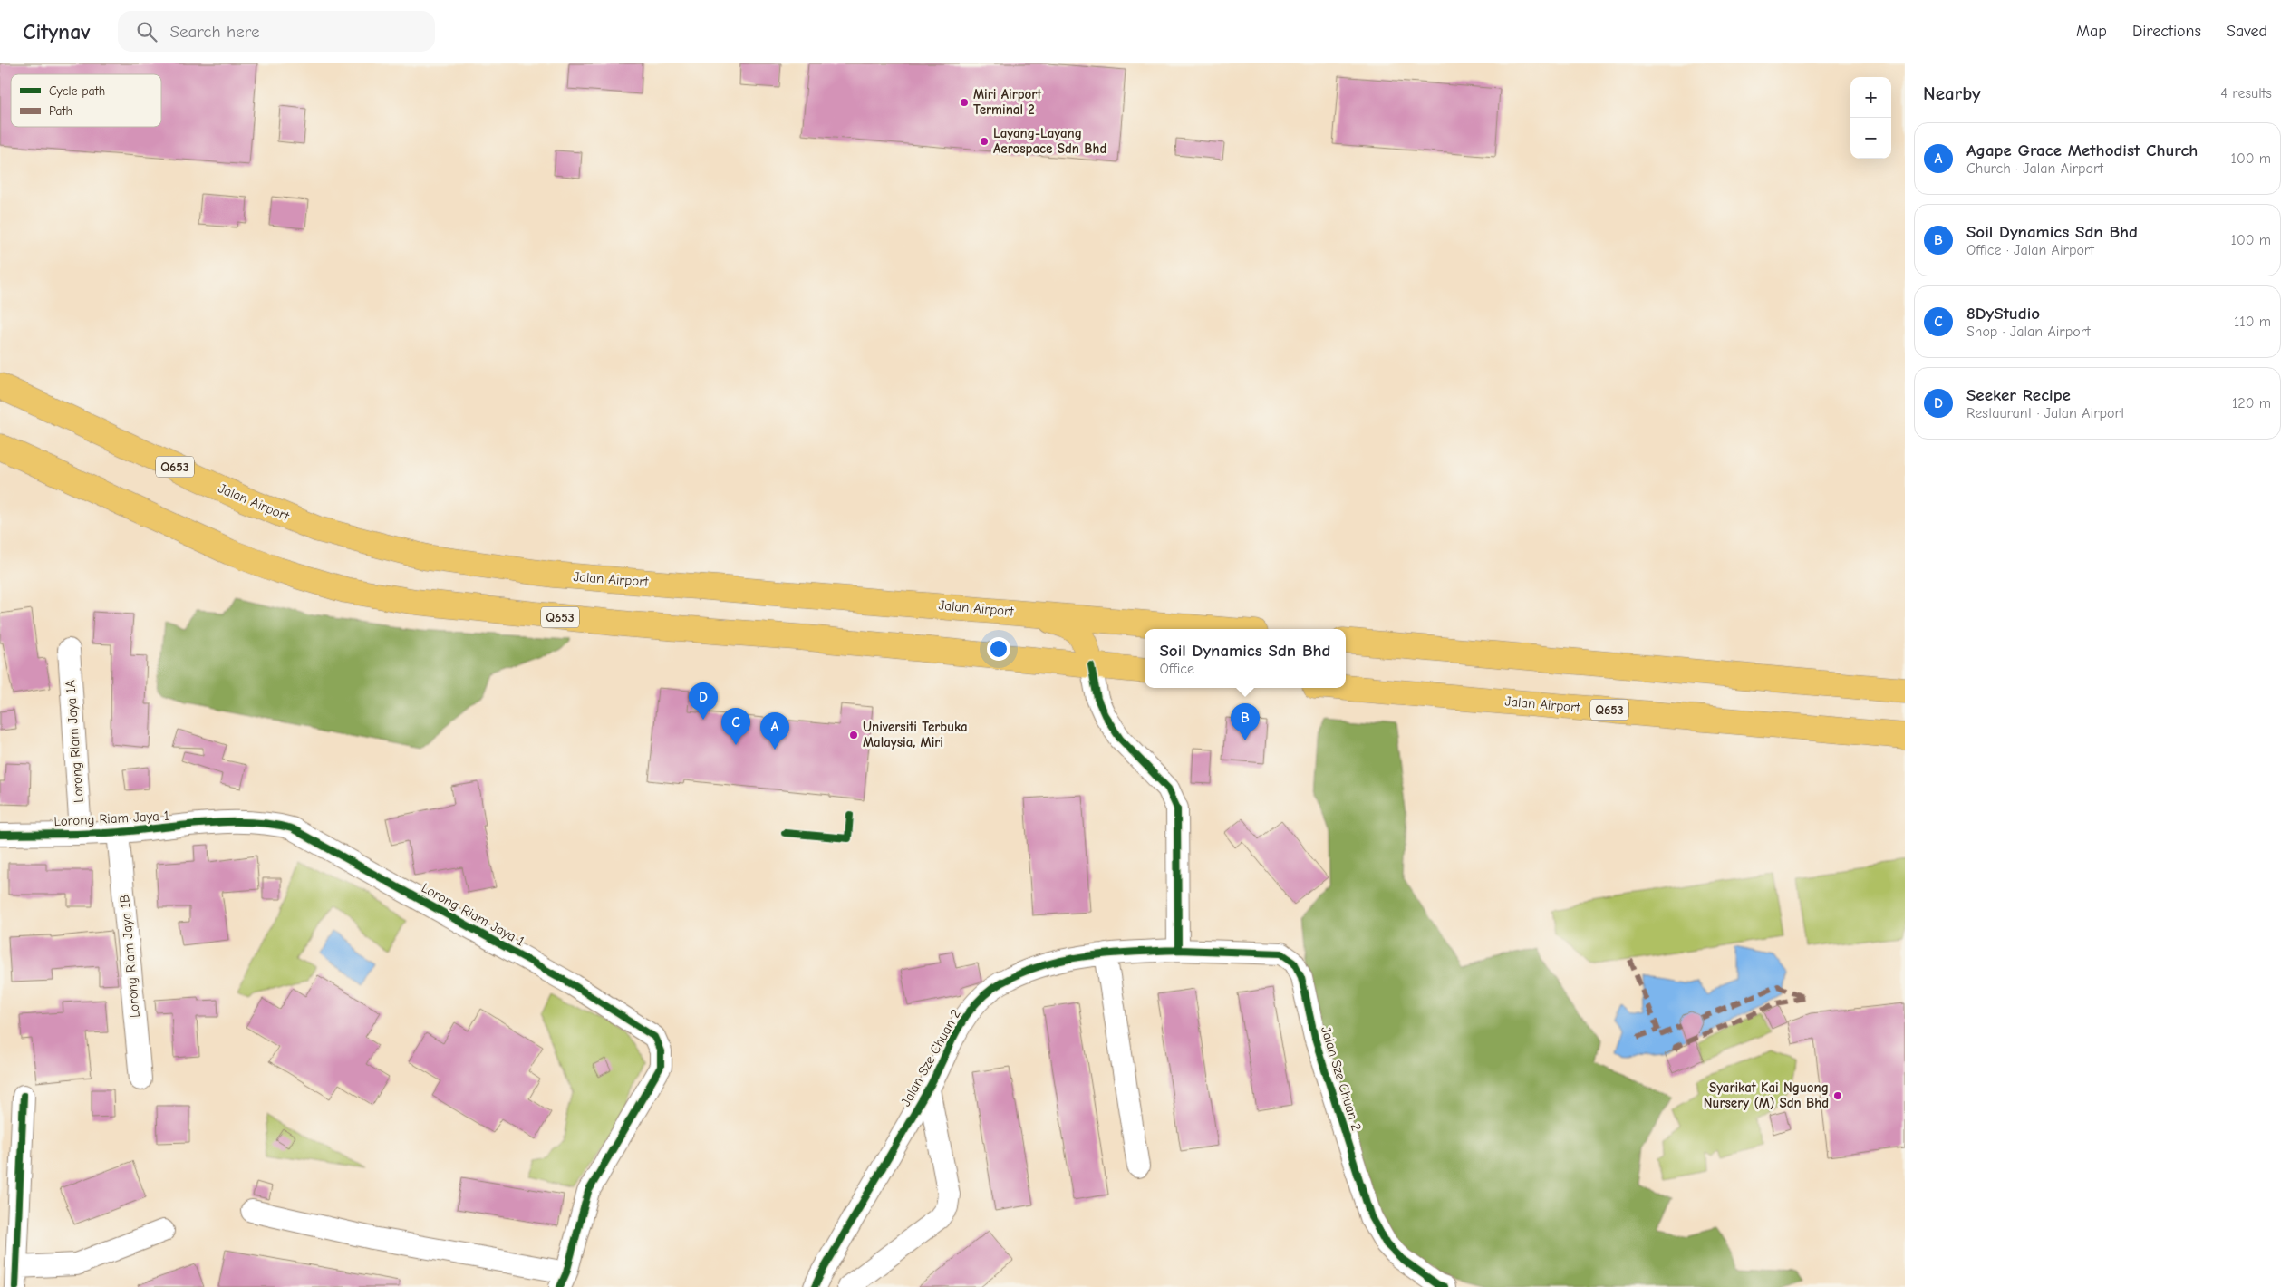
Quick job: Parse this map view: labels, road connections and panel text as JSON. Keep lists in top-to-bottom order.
{
  "streets": {
    "main road": ["Q653", "Jalan Airport"],
    "street": [
      "Lorong Riam Jaya 1A",
      "Lorong Riam Jaya 1",
      "Lorong Riam Jaya 1B",
      "Jalan Sze Chuan 2"
    ]
  },
  "crossings": [
    ["Lorong Riam Jaya 1A", "Lorong Riam Jaya 1"],
    ["Lorong Riam Jaya 1", "Lorong Riam Jaya 1B"]
  ],
  "places": [
    "Miri Airport Terminal 2",
    "Layang-Layang Aerospace Sdn Bhd",
    "Universiti Terbuka Malaysia, Miri",
    "Syarikat Kai Nguong Nursery (M) Sdn Bhd"
  ],
  "legend": ["Cycle path", "Path"],
  "page": {
    "header": "Citynav",
    "search": "Search here",
    "nav": ["Map", "Directions", "Saved"],
    "heading": ["Nearby", "4 results"],
    "map_buttons": ["+", "−"],
    "list": [
      {
        "mark": "A",
        "name": "Agape Grace Methodist Church",
        "note": "Church · Jalan Airport",
        "value": "100 m"
      },
      {
        "mark": "B",
        "name": "Soil Dynamics Sdn Bhd",
        "note": "Office · Jalan Airport",
        "value": "100 m"
      },
      {
        "mark": "C",
        "name": "8DyStudio",
        "note": "Shop · Jalan Airport",
        "value": "110 m"
      },
      {
        "mark": "D",
        "name": "Seeker Recipe",
        "note": "Restaurant · Jalan Airport",
        "value": "120 m"
      }
    ],
    "popup": ["Soil Dynamics Sdn Bhd", "Office"],
    "pins": [
      "D",
      "B",
      "C",
      "A"
    ]
  }
}
